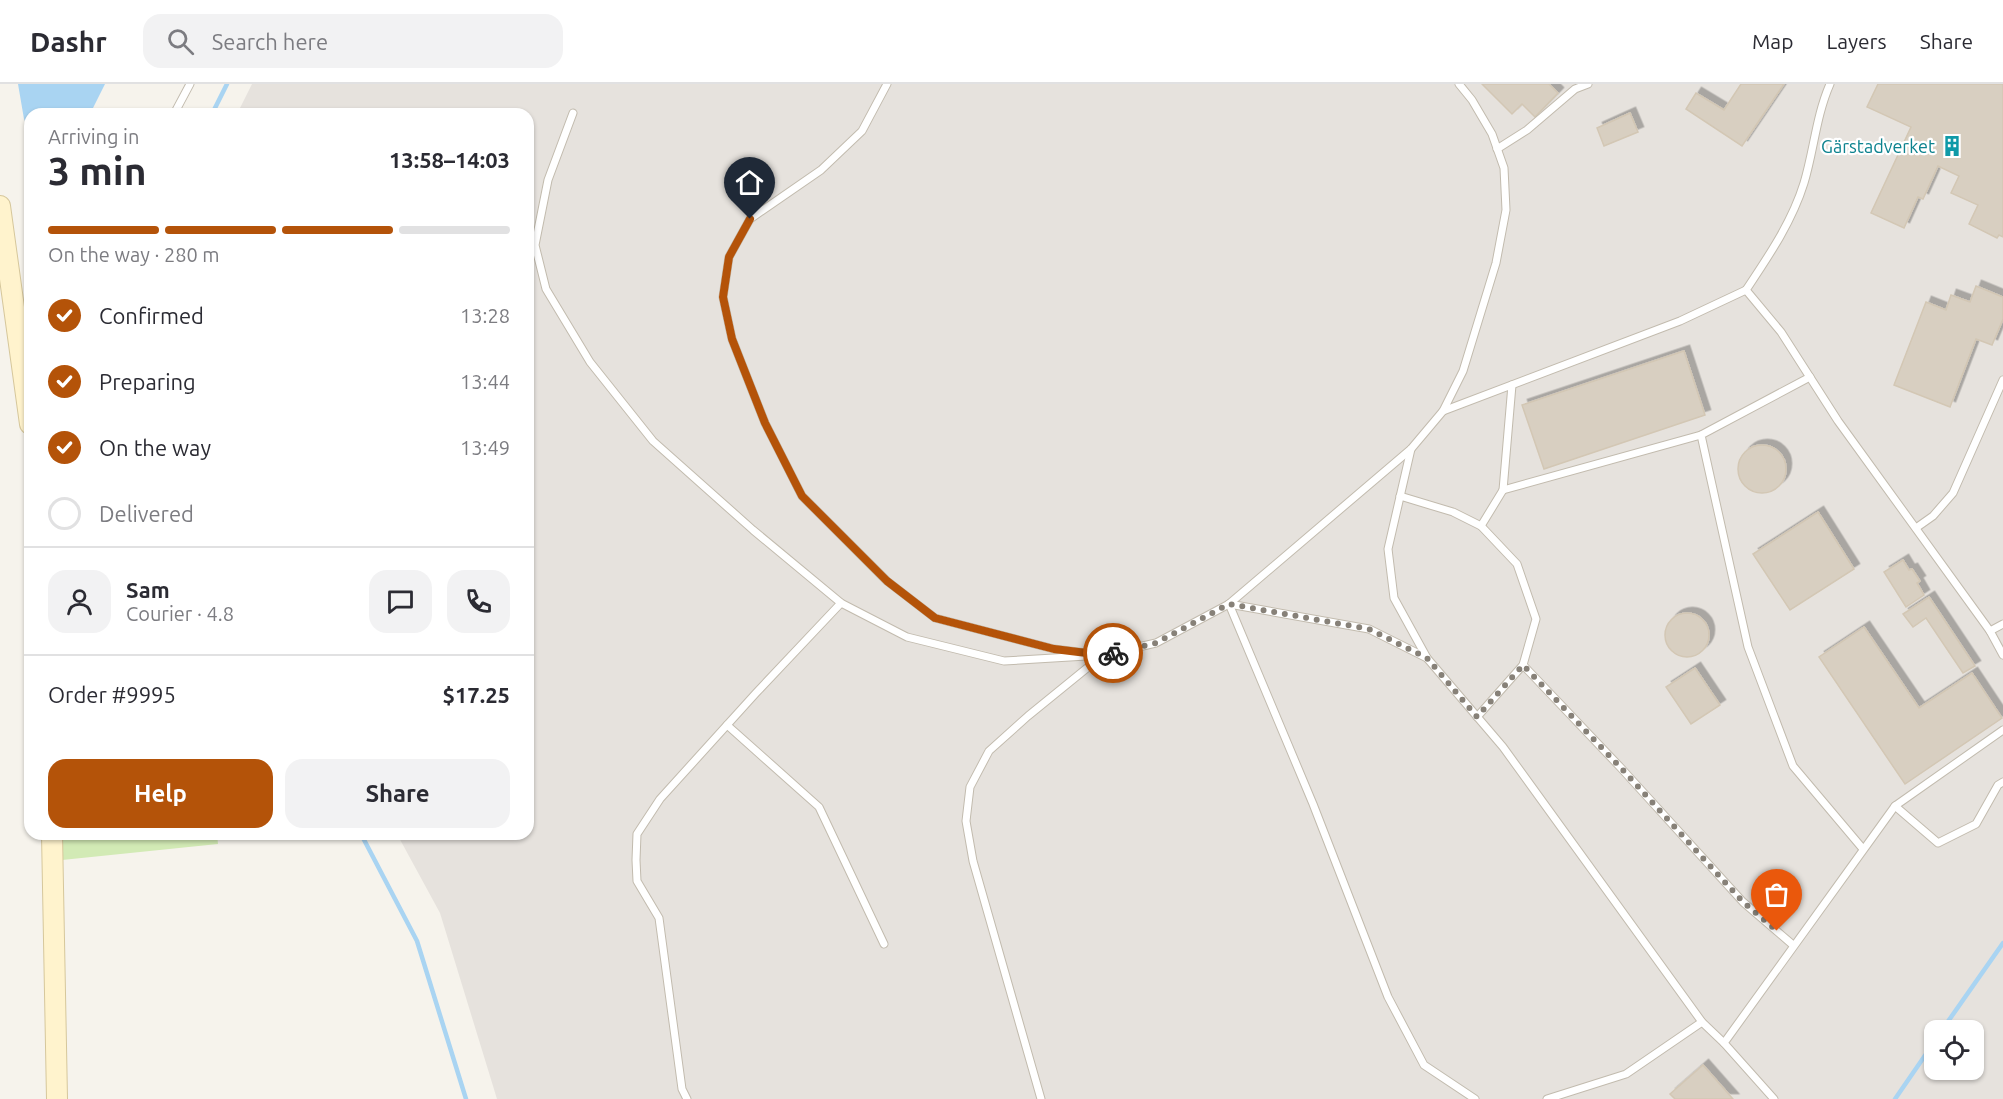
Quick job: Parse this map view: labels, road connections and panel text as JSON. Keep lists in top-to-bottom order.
{
  "places": {
    "building": ["Gärstadverket"]
  },
  "page": {
    "header": "Dashr",
    "search": "Search here",
    "nav": ["Map", "Layers", "Share"],
    "heading": ["3 min", "Arriving in", "13:58–14:03"],
    "panel": [
      "Sam",
      "Courier · 4.8",
      "Order #9995",
      "$17.25"
    ],
    "bar": "On the way · 280 m",
    "list": [
      ["Confirmed", "13:28"],
      ["Preparing", "13:44"],
      ["On the way", "13:49"],
      "Delivered"
    ],
    "buttons": ["Help", "Share"]
  }
}
